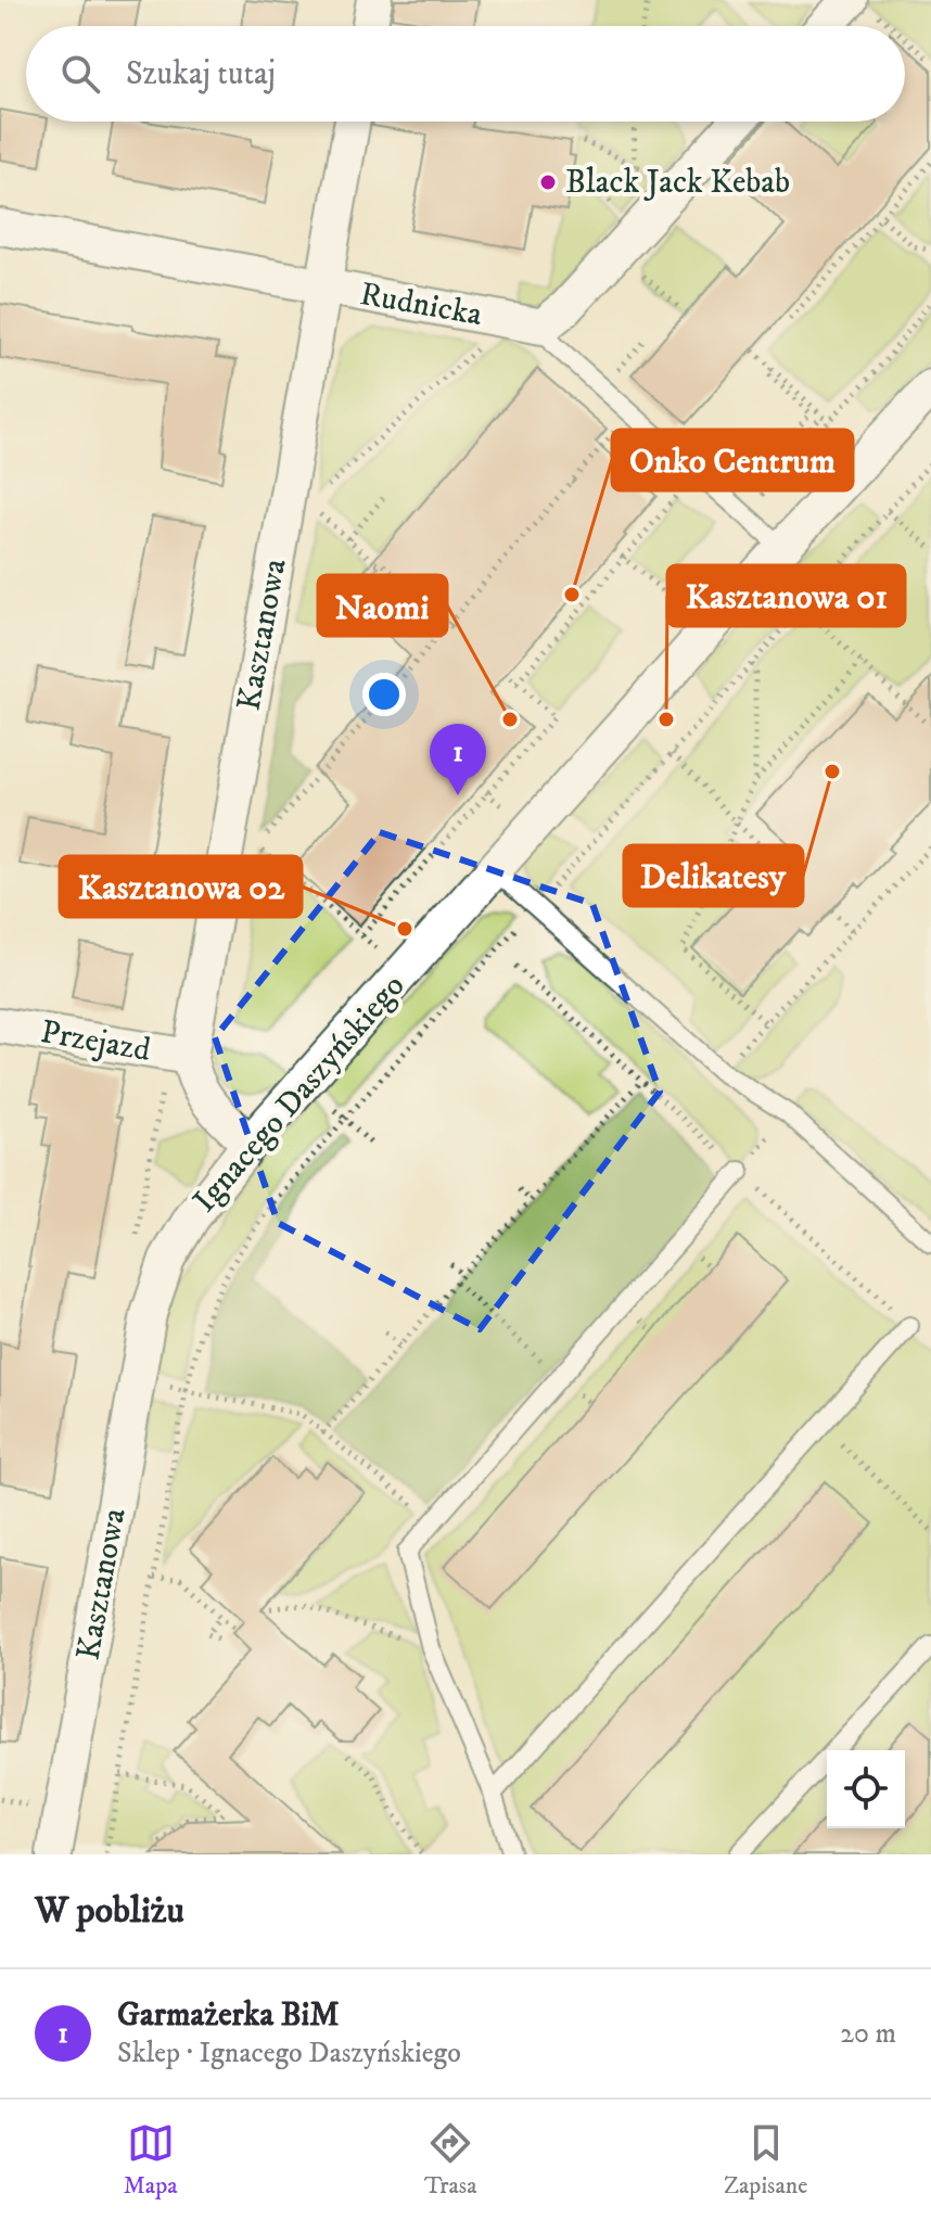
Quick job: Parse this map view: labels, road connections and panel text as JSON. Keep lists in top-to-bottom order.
{
  "streets": {
    "street": [
      "Rudnicka",
      "Kasztanowa",
      "Przejazd",
      "Ignacego Daszyńskiego"
    ]
  },
  "crossings": [
    ["Rudnicka", "Kasztanowa"],
    ["Kasztanowa", "Przejazd"],
    ["Kasztanowa", "Ignacego Daszyńskiego"]
  ],
  "places": [
    "Black Jack Kebab",
    "Onko Centrum",
    "Naomi",
    "Kasztanowa 01",
    "Delikatesy",
    "Kasztanowa 02"
  ],
  "page": {
    "search": "Szukaj tutaj",
    "pins": "1",
    "heading": "W pobliżu",
    "list": [
      {
        "mark": "1",
        "name": "Garmażerka BiM",
        "note": "Sklep · Ignacego Daszyńskiego",
        "value": "20 m"
      }
    ],
    "nav": ["Mapa", "Trasa", "Zapisane"]
  }
}
